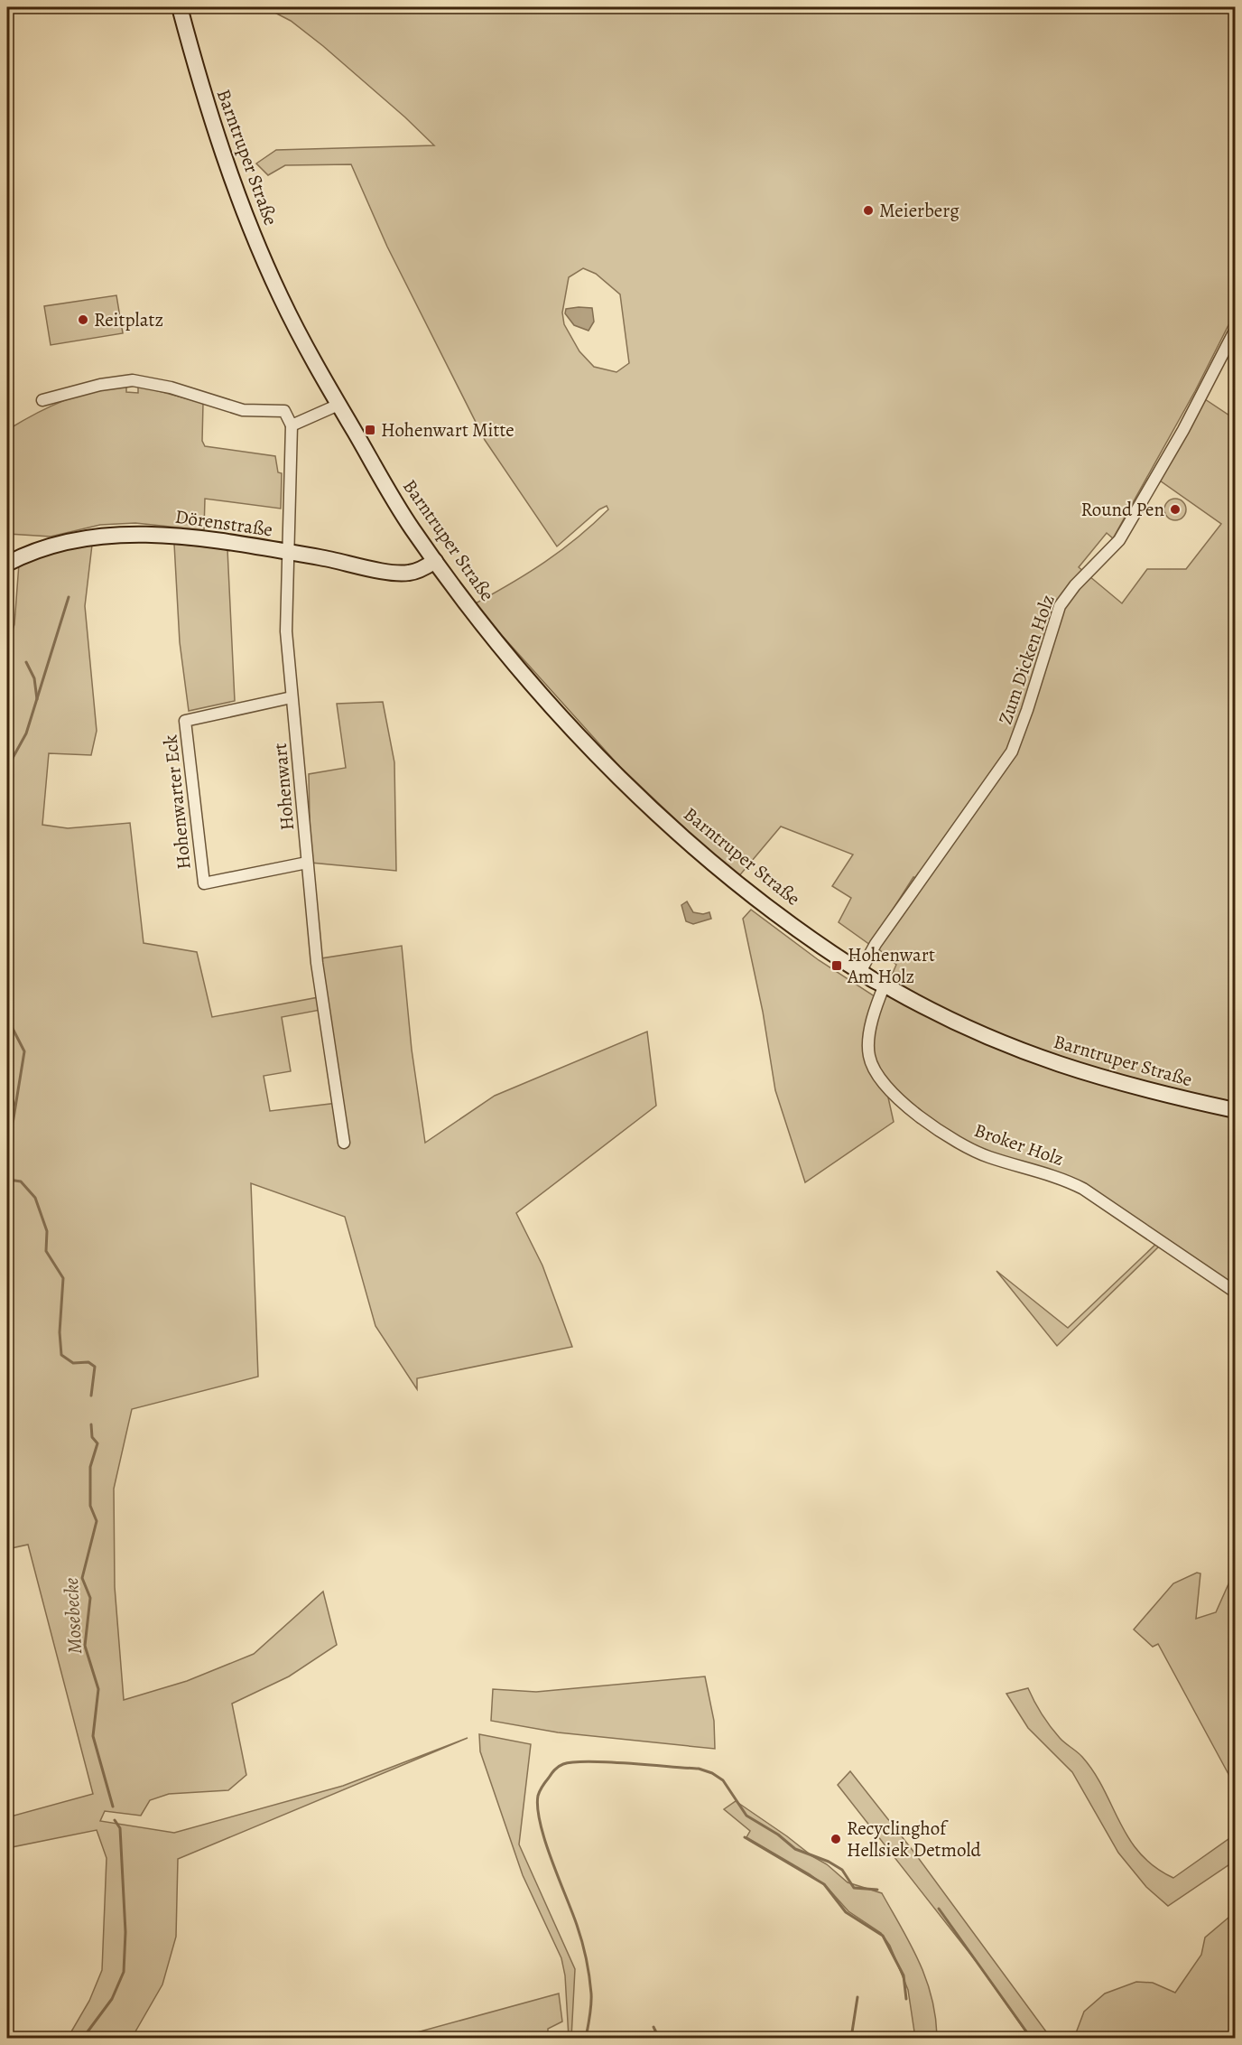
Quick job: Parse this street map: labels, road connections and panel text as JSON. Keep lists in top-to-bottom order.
{
  "streets": {
    "main road": ["Barntruper Straße", "Dörenstraße"],
    "street": [
      "Zum Dicken Holz",
      "Hohenwart",
      "Hohenwarter Eck",
      "Broker Holz"
    ]
  },
  "crossings": [
    ["Barntruper Straße", "Dörenstraße"],
    ["Barntruper Straße", "Zum Dicken Holz"],
    ["Barntruper Straße", "Broker Holz"],
    ["Dörenstraße", "Hohenwart"],
    ["Hohenwart", "Hohenwarter Eck"]
  ],
  "water": ["Mosebecke"],
  "places": {
    "other": [
      "Meierberg",
      "Reitplatz",
      "Round Pen",
      "Recyclinghof Hellsiek Detmold"
    ],
    "transit": ["Hohenwart Mitte", "Hohenwart Am Holz"]
  }
}
